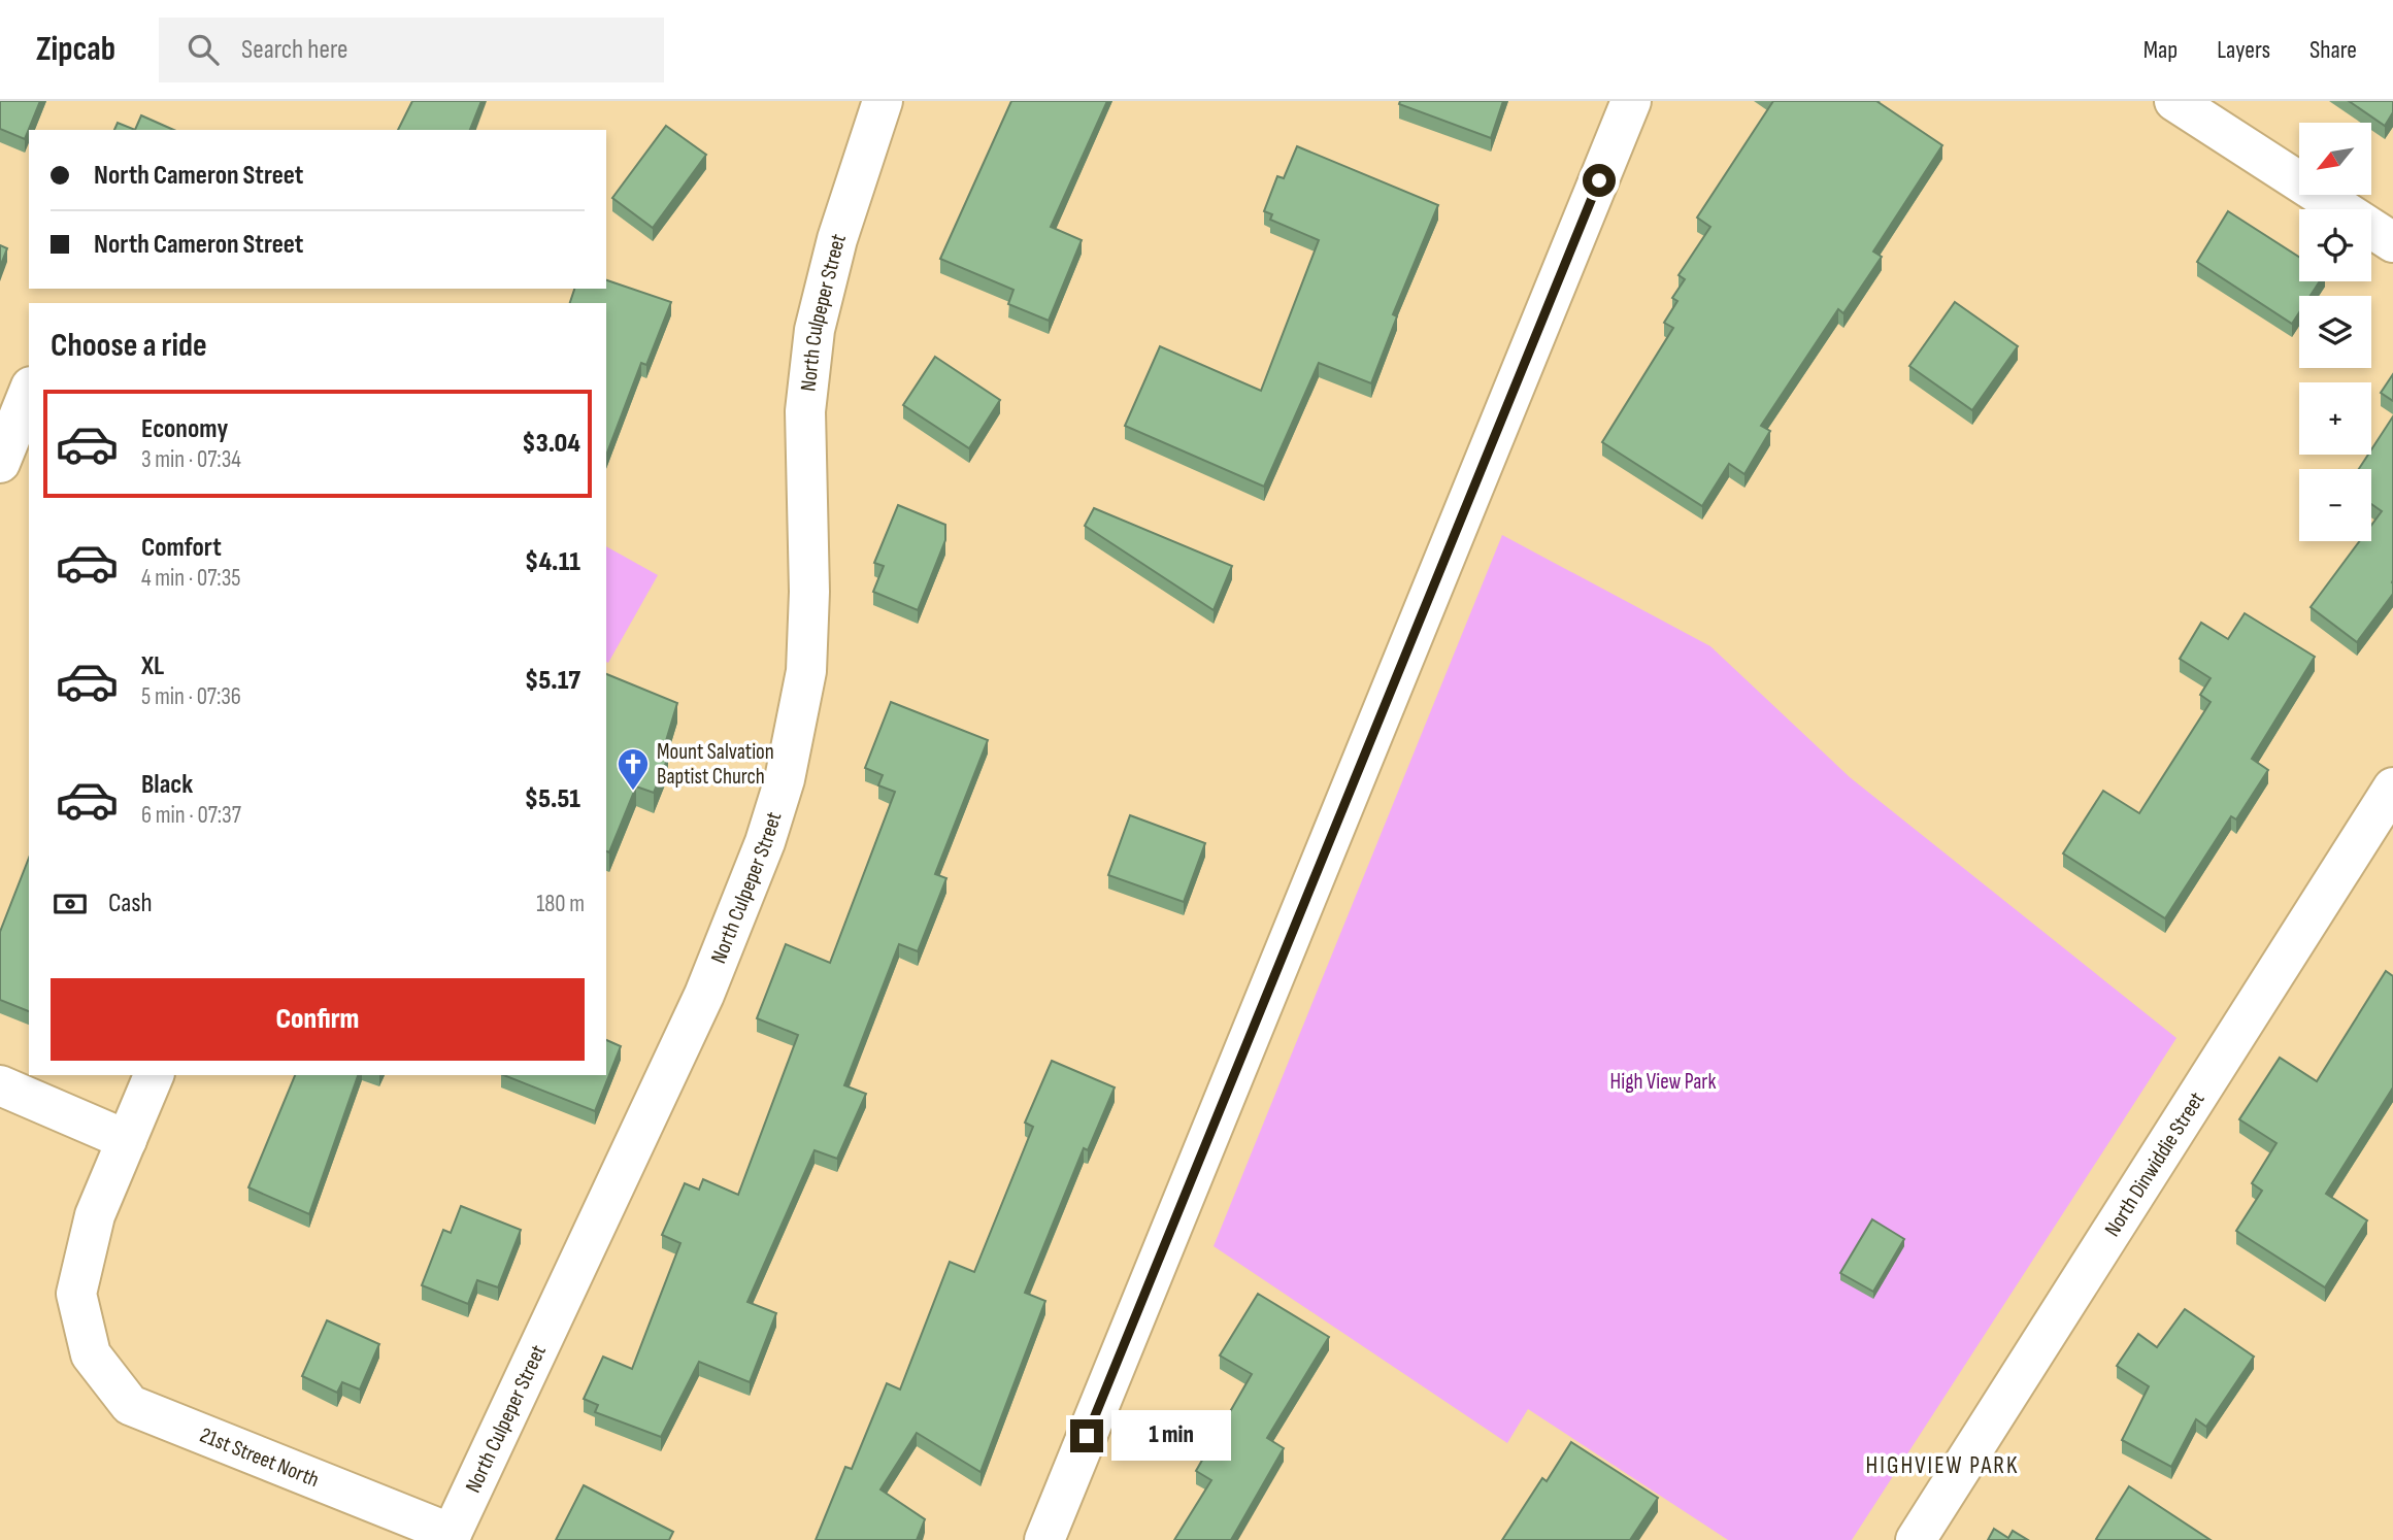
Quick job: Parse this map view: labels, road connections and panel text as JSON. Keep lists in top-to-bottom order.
{
  "streets": {
    "street": ["North Culpeper Street", "North Dinwiddie Street", "21st Street North"]
  },
  "crossings": [
    ["North Culpeper Street", "21st Street North"]
  ],
  "districts": ["HIGHVIEW PARK"],
  "parks": ["High View Park"],
  "places": {
    "church": ["Mount Salvation Baptist Church"]
  },
  "north": "bottom left",
  "page": {
    "header": "Zipcab",
    "search": "Search here",
    "nav": ["Map", "Layers", "Share"],
    "map_buttons": ["+", "−"],
    "banner": ["North Cameron Street", "North Cameron Street"],
    "heading": "Choose a ride",
    "list": [
      {
        "name": "Economy",
        "note": "3 min · 07:34",
        "value": "$3.04"
      },
      {
        "name": "Comfort",
        "note": "4 min · 07:35",
        "value": "$4.11"
      },
      {
        "name": "XL",
        "note": "5 min · 07:36",
        "value": "$5.17"
      },
      {
        "name": "Black",
        "note": "6 min · 07:37",
        "value": "$5.51"
      }
    ],
    "pay": ["Cash", "180 m"],
    "buttons": "Confirm",
    "bubble": "1 min"
  }
}
